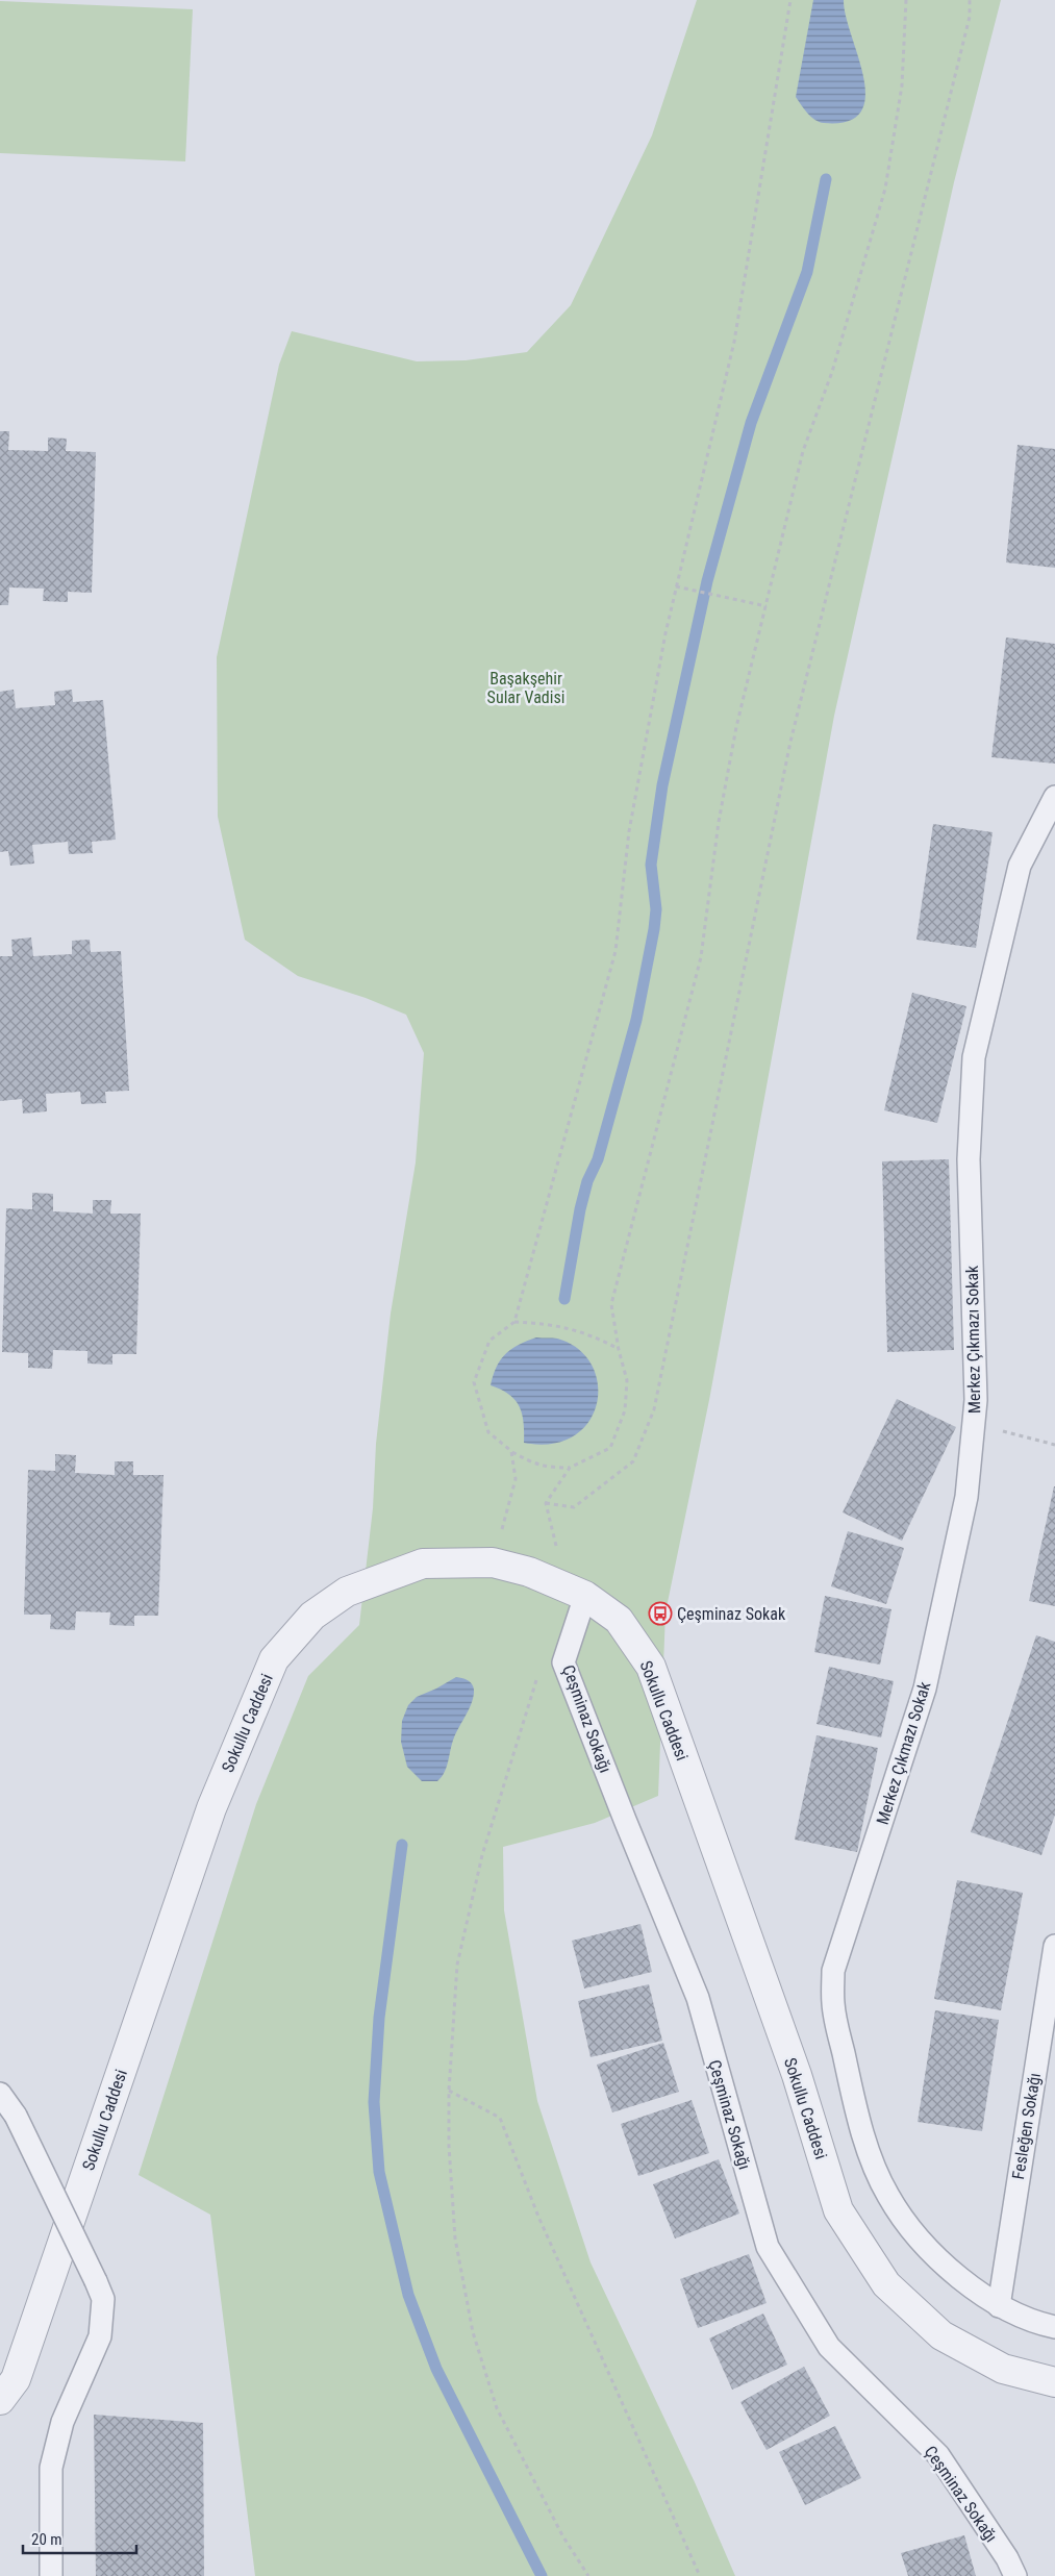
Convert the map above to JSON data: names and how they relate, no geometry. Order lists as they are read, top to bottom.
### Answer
{
  "streets": {
    "street": ["Sokullu Caddesi"],
    "lane": ["Merkez Çıkmazı Sokak", "Çeşminaz Sokağı", "Fesleğen Sokağı"]
  },
  "crossings": [
    ["Merkez Çıkmazı Sokak", "Fesleğen Sokağı"],
    ["Sokullu Caddesi", "Çeşminaz Sokağı"]
  ],
  "parks": ["Başakşehir Sular Vadisi"],
  "places": {
    "bus stop": ["Çeşminaz Sokak"]
  },
  "scale_bar": "20 m"
}
